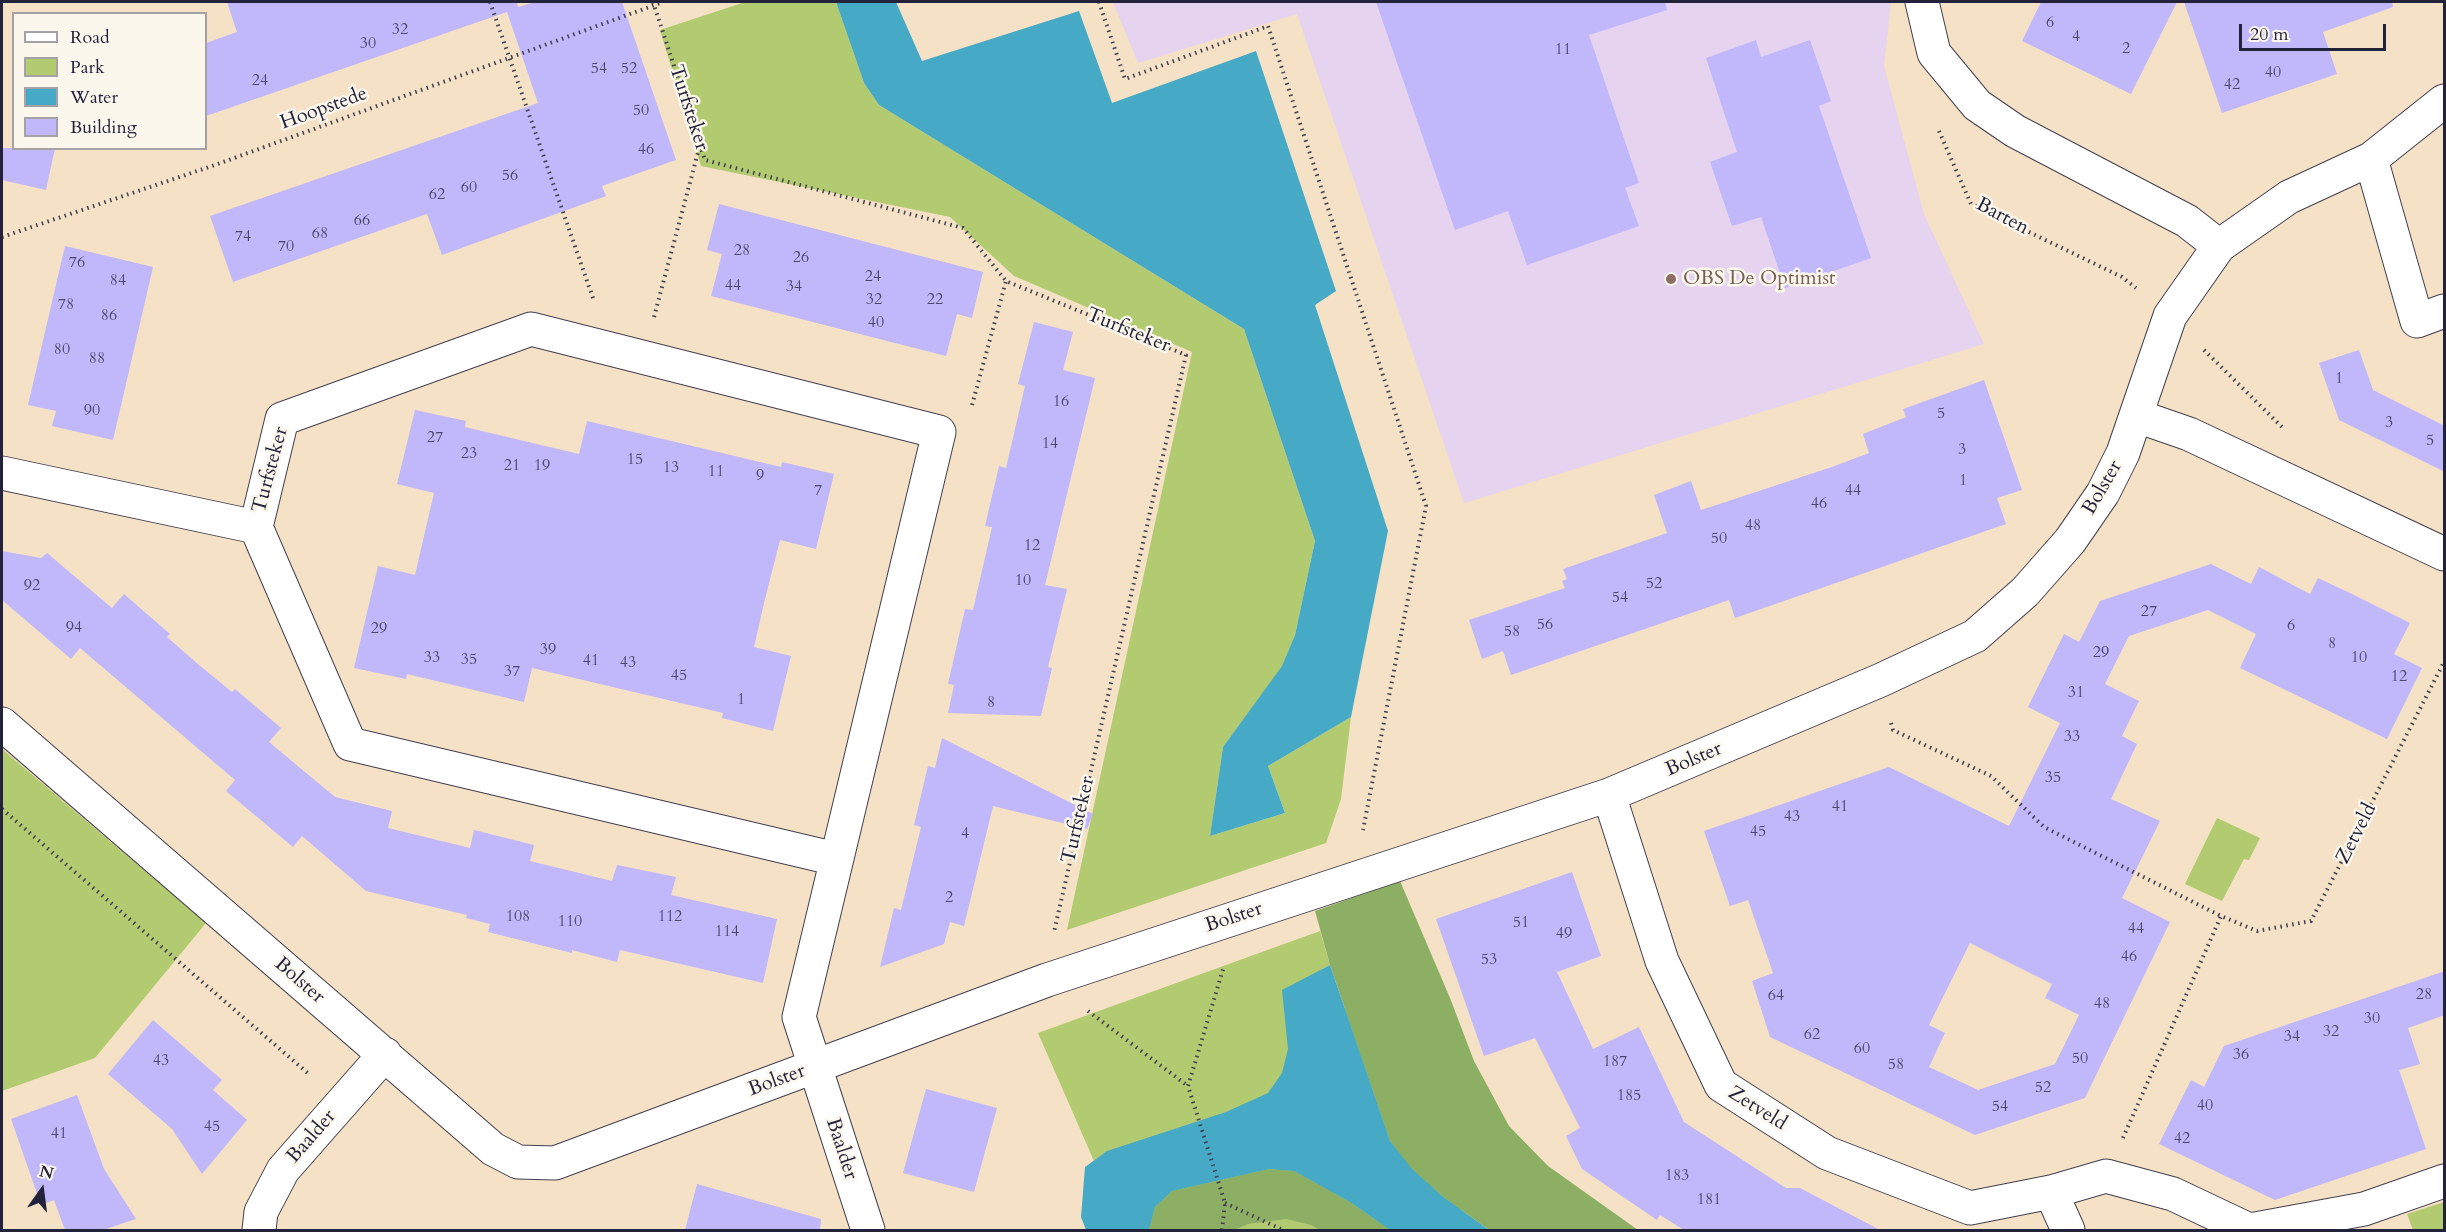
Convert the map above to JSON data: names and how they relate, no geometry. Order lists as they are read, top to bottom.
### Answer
{
  "streets": {
    "street": [
      "Turfsteker",
      "Bolster",
      "Zetveld",
      "Baalder"
    ],
    "path": ["Hoopstede", "Barten"]
  },
  "crossings": [
    ["Turfsteker", "Hoopstede"],
    ["Turfsteker", "Bolster"],
    ["Barten", "Bolster"],
    ["Bolster", "Zetveld"],
    ["Bolster", "Baalder"]
  ],
  "places": ["OBS De Optimist"],
  "house_numbers": [
    "6",
    "32",
    "4",
    "30",
    "2",
    "11",
    "54",
    "52",
    "40",
    "24",
    "42",
    "50",
    "46",
    "56",
    "60",
    "62",
    "66",
    "68",
    "74",
    "70",
    "28",
    "26",
    "76",
    "24",
    "84",
    "44",
    "34",
    "32",
    "22",
    "78",
    "86",
    "40",
    "80",
    "88",
    "1",
    "16",
    "90",
    "5",
    "3",
    "27",
    "5",
    "14",
    "3",
    "23",
    "15",
    "21",
    "19",
    "13",
    "11",
    "9",
    "1",
    "7",
    "44",
    "46",
    "48",
    "50",
    "12",
    "10",
    "52",
    "92",
    "54",
    "27",
    "56",
    "6",
    "94",
    "29",
    "58",
    "8",
    "39",
    "29",
    "33",
    "10",
    "35",
    "41",
    "43",
    "37",
    "45",
    "12",
    "31",
    "1",
    "8",
    "33",
    "35",
    "41",
    "43",
    "45",
    "4",
    "2",
    "108",
    "112",
    "110",
    "51",
    "44",
    "114",
    "49",
    "46",
    "53",
    "28",
    "64",
    "48",
    "30",
    "32",
    "62",
    "34",
    "60",
    "36",
    "50",
    "43",
    "187",
    "58",
    "52",
    "185",
    "40",
    "54",
    "45",
    "41",
    "42",
    "183",
    "181"
  ],
  "legend": [
    "Road",
    "Park",
    "Water",
    "Building"
  ],
  "scale_bar": "20 m",
  "north": "top"
}
